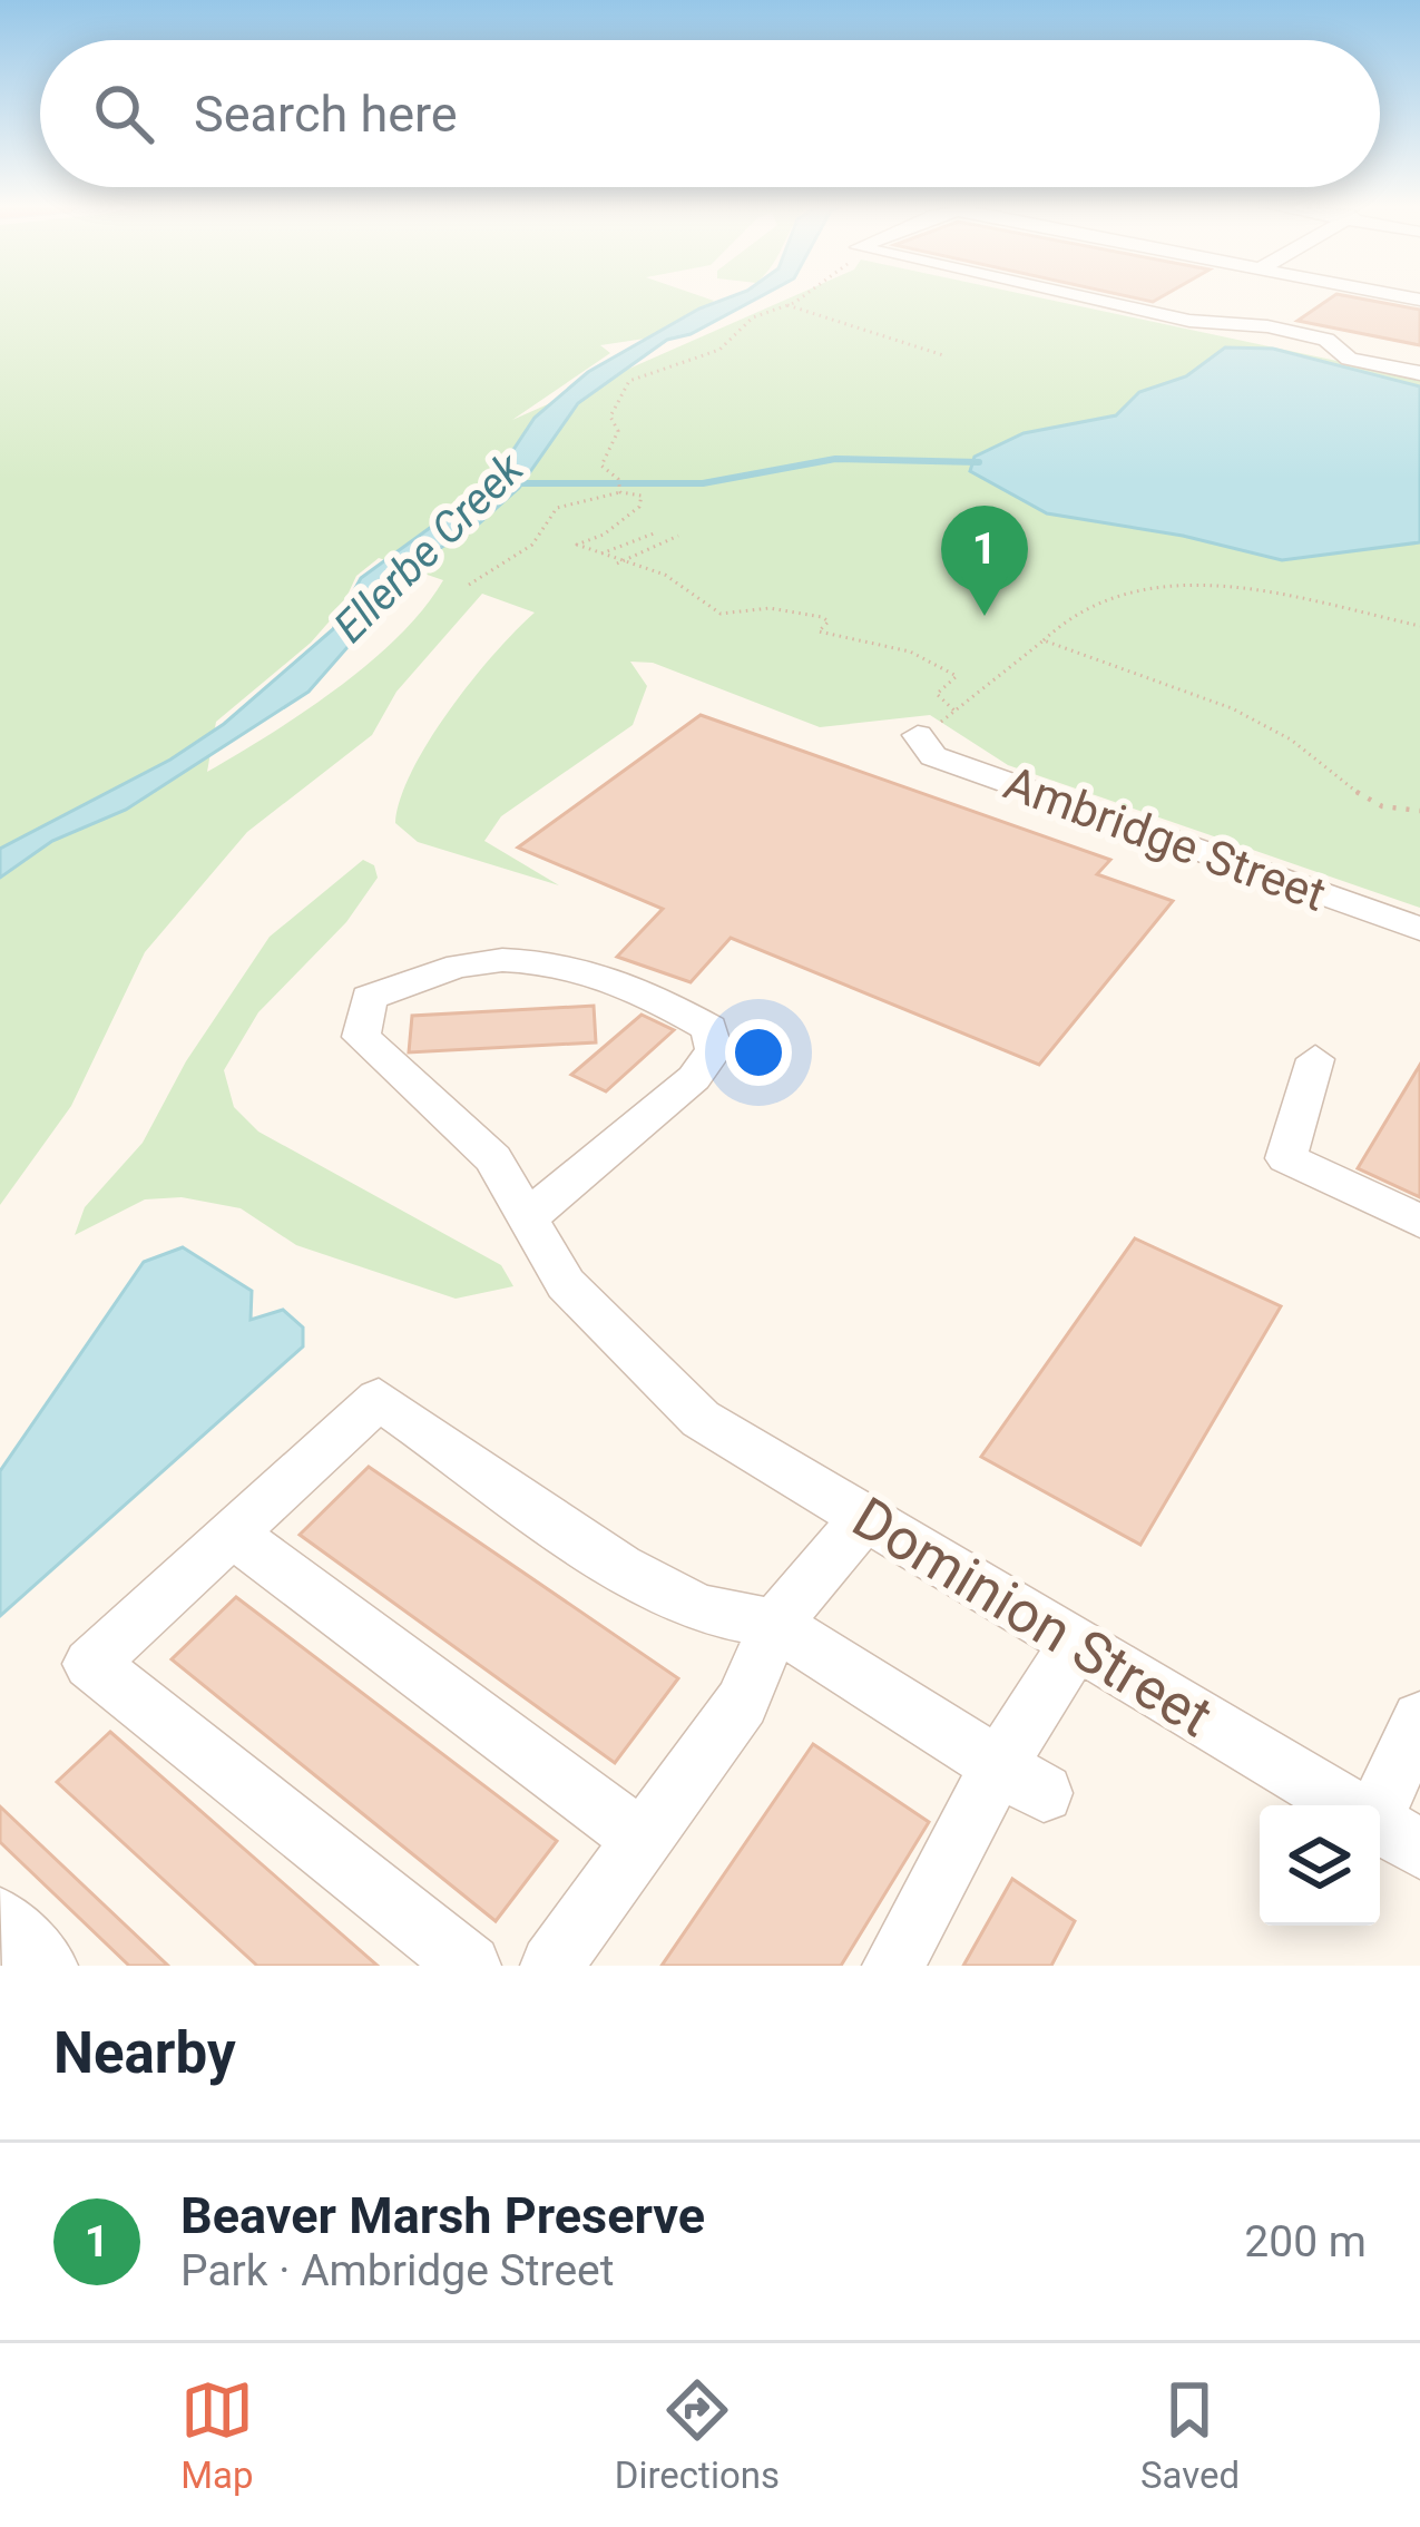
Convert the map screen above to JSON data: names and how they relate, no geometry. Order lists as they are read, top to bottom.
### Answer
{
  "streets": {
    "street": ["Ambridge Street", "Dominion Street"]
  },
  "water": ["Ellerbe Creek"],
  "page": {
    "search": "Search here",
    "pins": "1",
    "heading": "Nearby",
    "list": [
      {
        "mark": "1",
        "name": "Beaver Marsh Preserve",
        "note": "Park · Ambridge Street",
        "value": "200 m"
      }
    ],
    "nav": ["Map", "Directions", "Saved"]
  }
}
